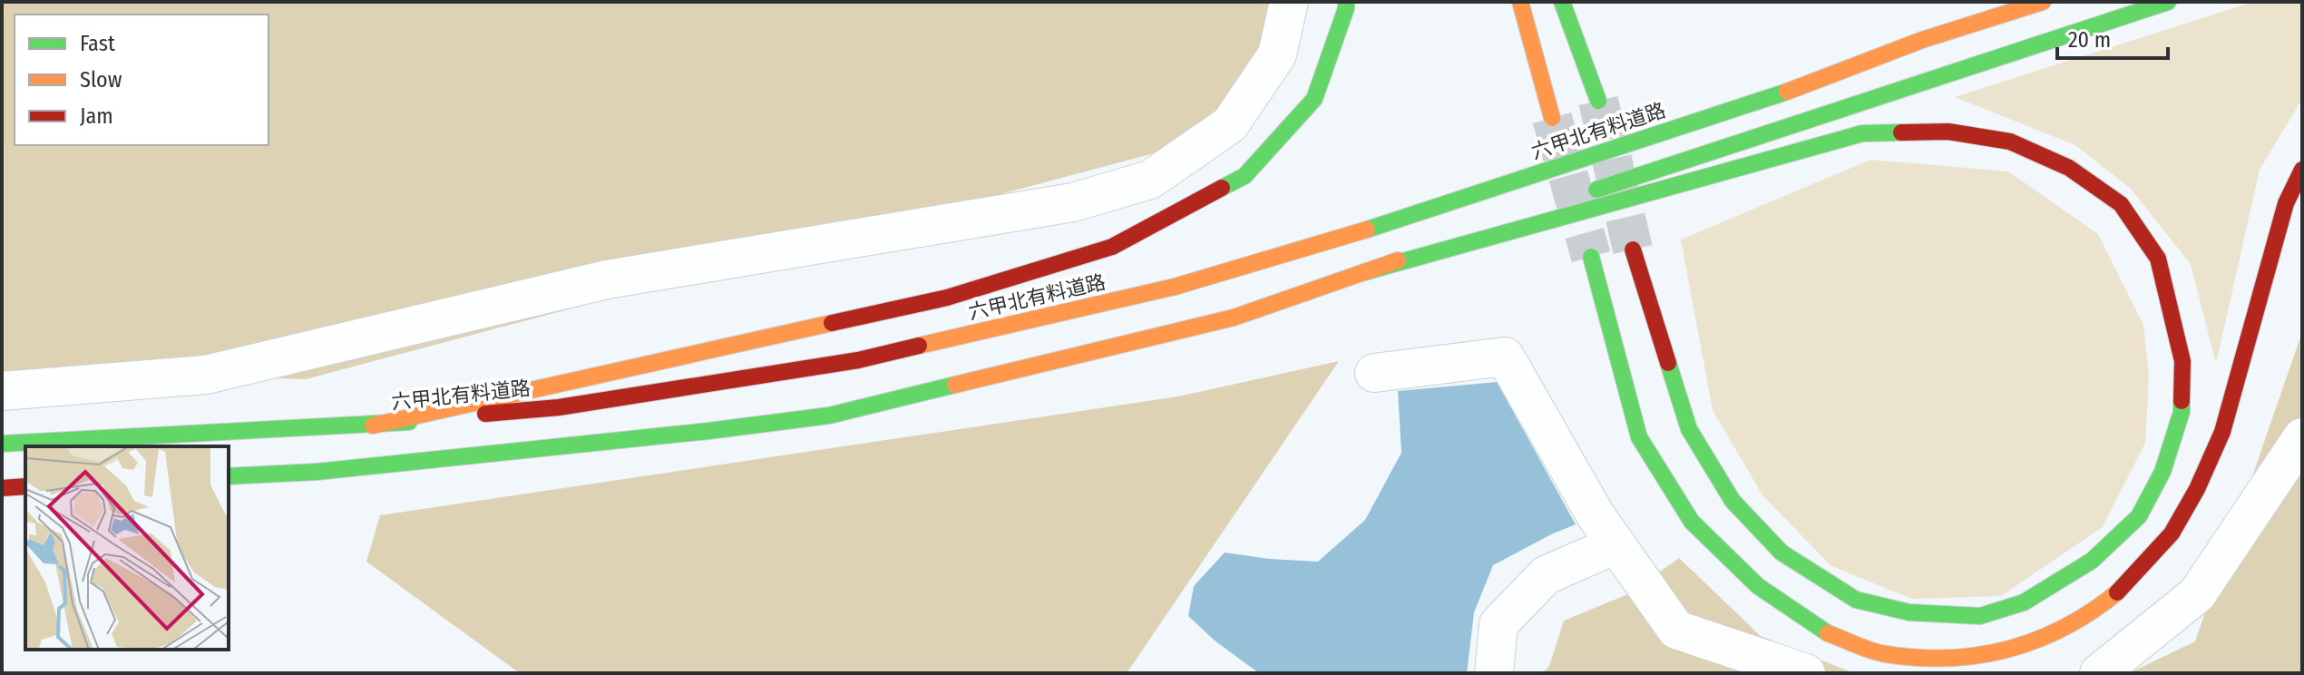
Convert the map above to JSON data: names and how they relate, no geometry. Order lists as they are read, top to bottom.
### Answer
{
  "streets": {
    "main road": ["六甲北有料道路"]
  },
  "legend": ["Fast", "Slow", "Jam"],
  "scale_bar": "20 m"
}
